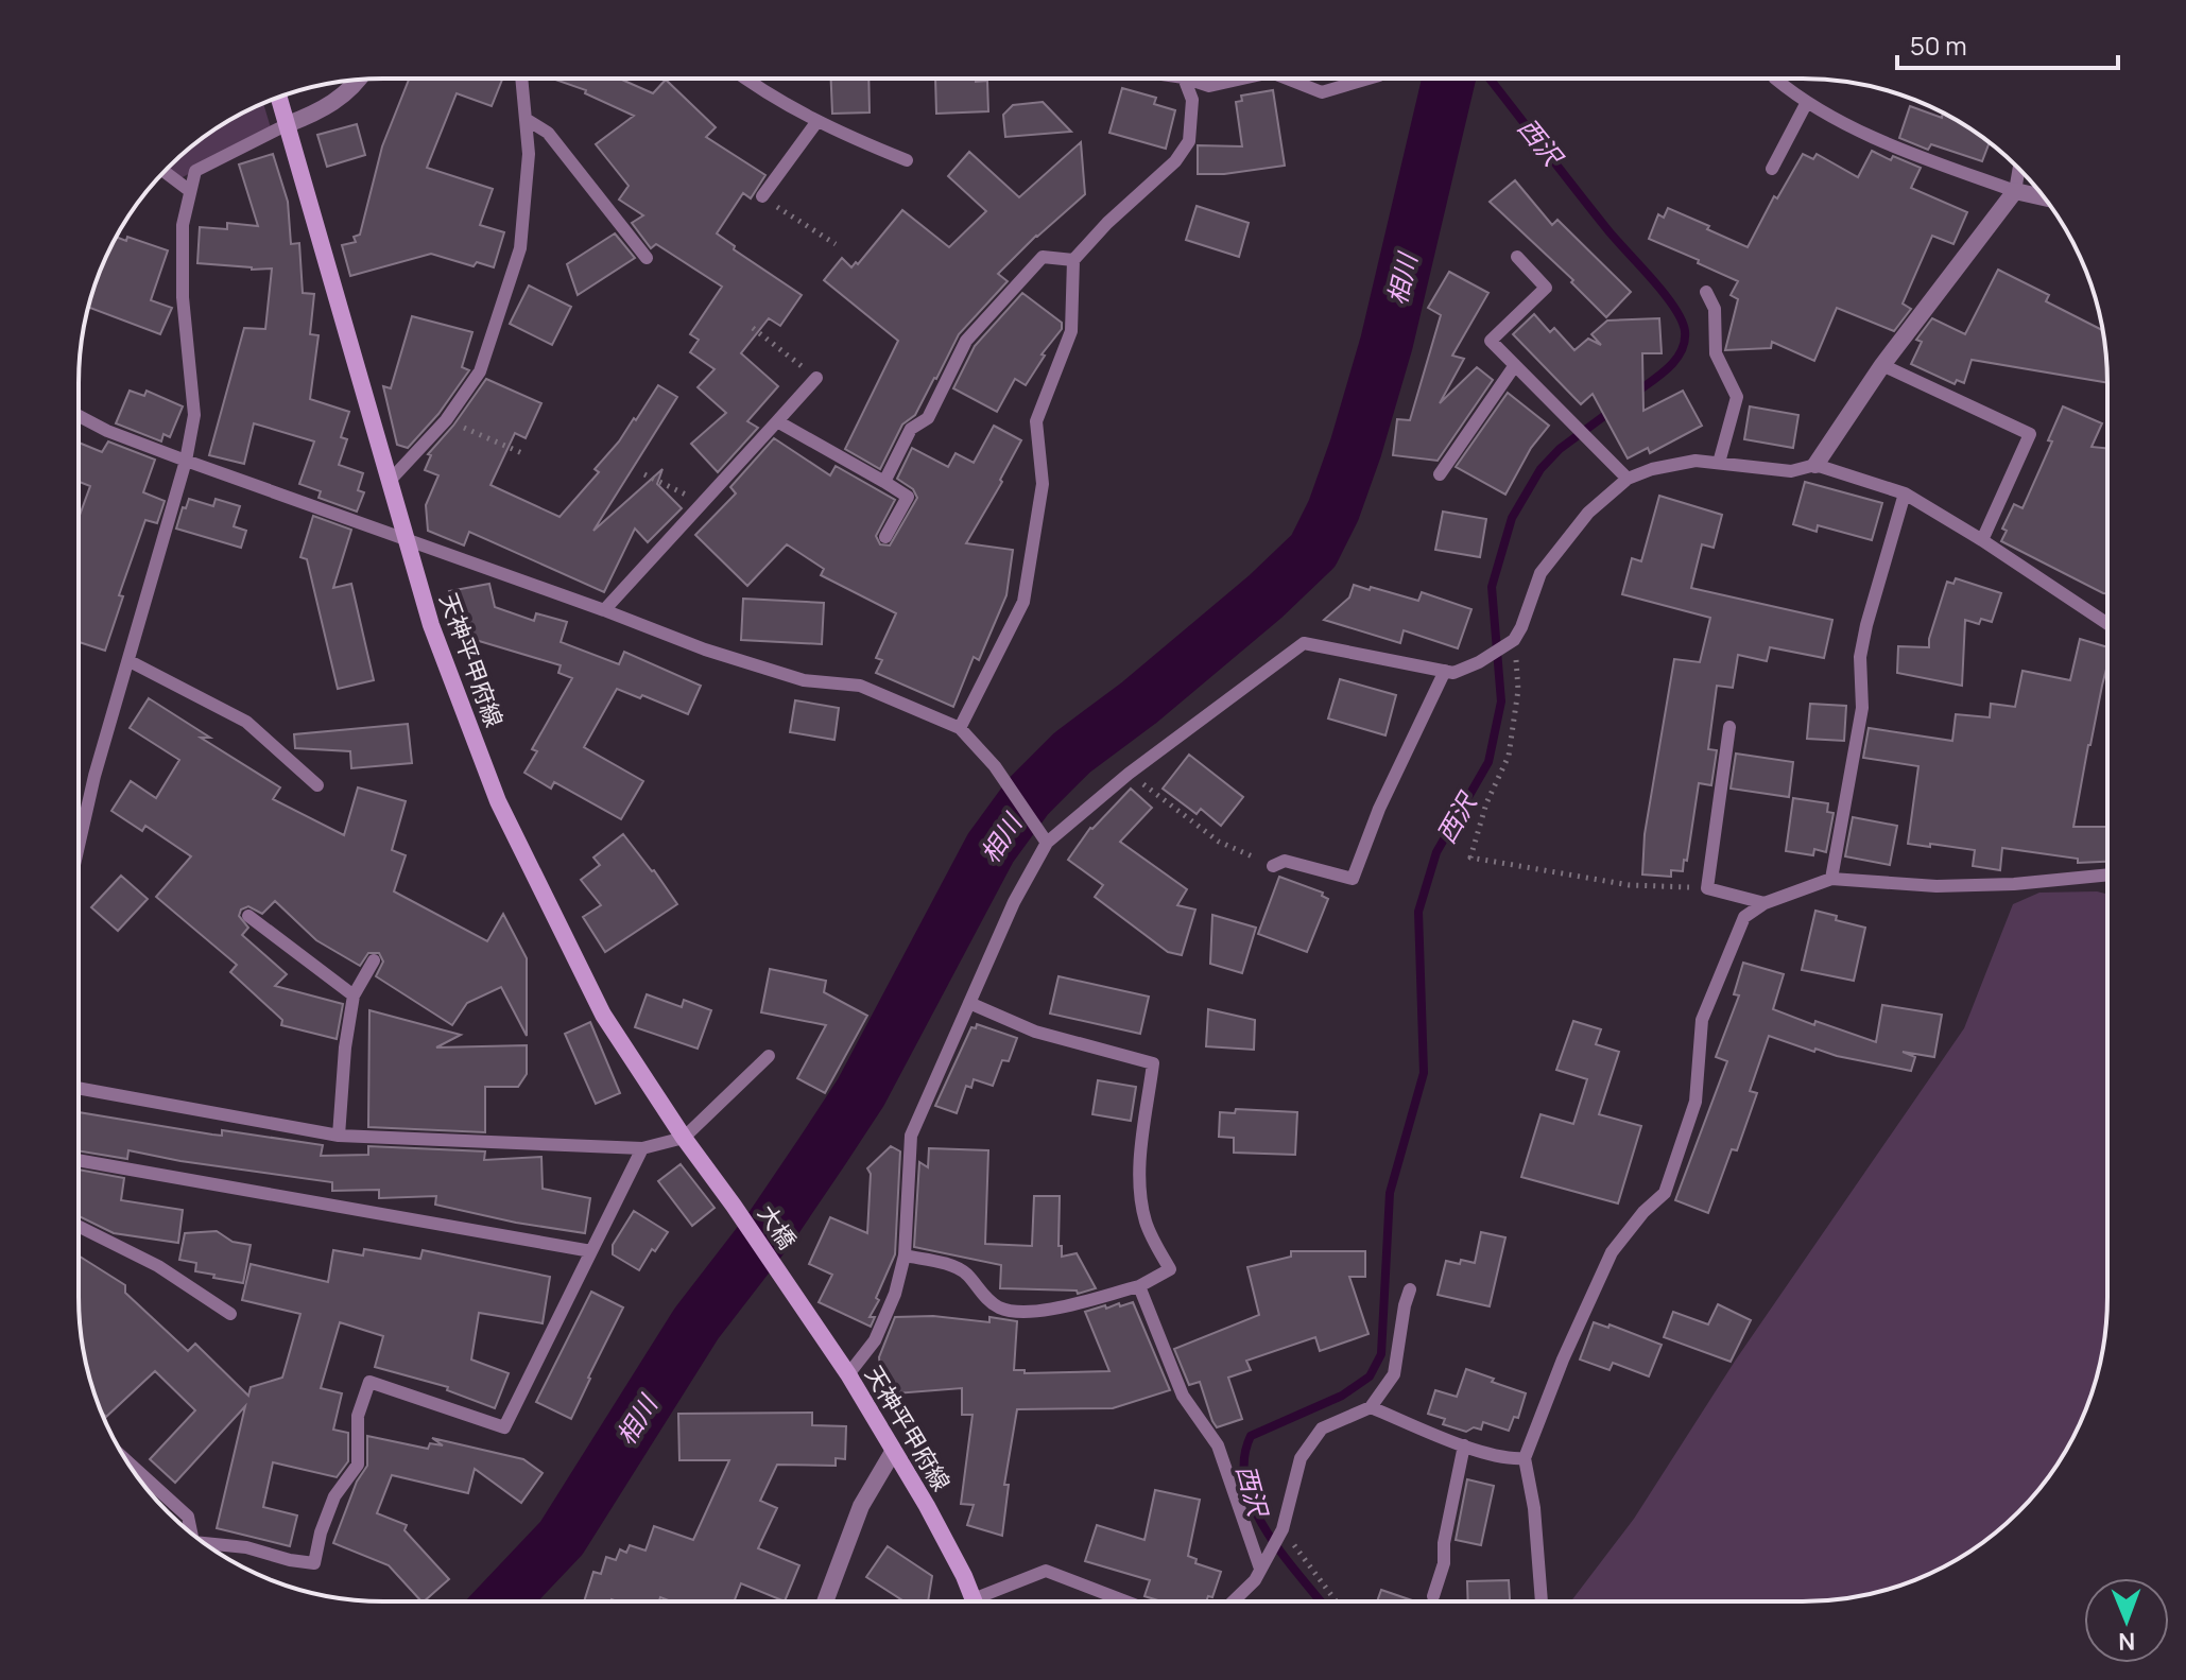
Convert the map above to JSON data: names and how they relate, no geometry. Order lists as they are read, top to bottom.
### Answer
{
  "streets": {
    "main road": ["天神平甲府線", "大橋"]
  },
  "crossings": [
    ["天神平甲府線", "大橋"]
  ],
  "water": ["西沢", "相川"],
  "scale_bar": "50 m",
  "north": "bottom"
}
